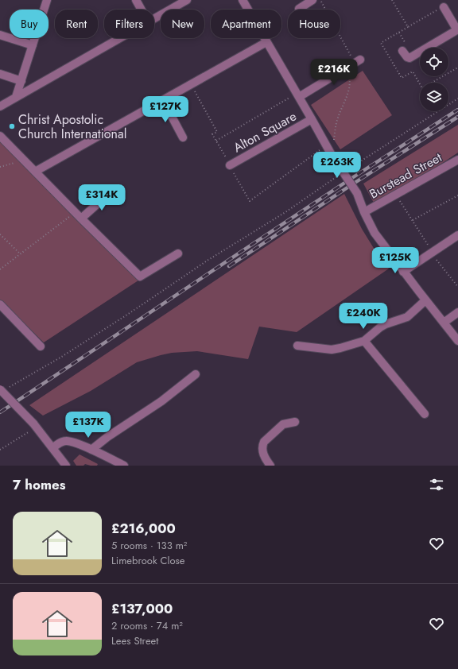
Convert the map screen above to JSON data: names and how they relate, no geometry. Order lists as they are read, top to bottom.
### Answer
{
  "streets": {
    "street": ["Alton Square", "Burstead Street"]
  },
  "places": ["Christ Apostolic Church International"],
  "page": {
    "chip": [
      "Buy",
      "Rent",
      "Filters",
      "New",
      "Apartment",
      "House"
    ],
    "price": [
      "£216K",
      "£127K",
      "£263K",
      "£314K",
      "£125K",
      "£240K",
      "£137K"
    ],
    "heading": "7 homes",
    "list": [
      {
        "name": "£216,000",
        "note": "5 rooms · 133 m² · Limebrook Close"
      },
      {
        "name": "£137,000",
        "note": "2 rooms · 74 m² · Lees Street"
      }
    ]
  }
}
